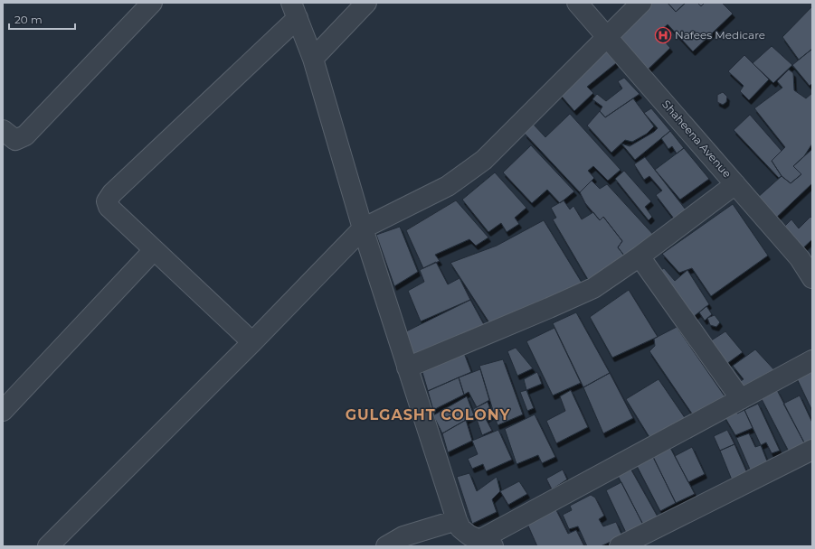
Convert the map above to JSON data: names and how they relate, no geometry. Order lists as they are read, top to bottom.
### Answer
{
  "streets": {
    "street": ["Shaheena Avenue"]
  },
  "districts": ["GULGASHT COLONY"],
  "places": {
    "hospital": ["Nafees Medicare"]
  },
  "scale_bar": "20 m"
}
